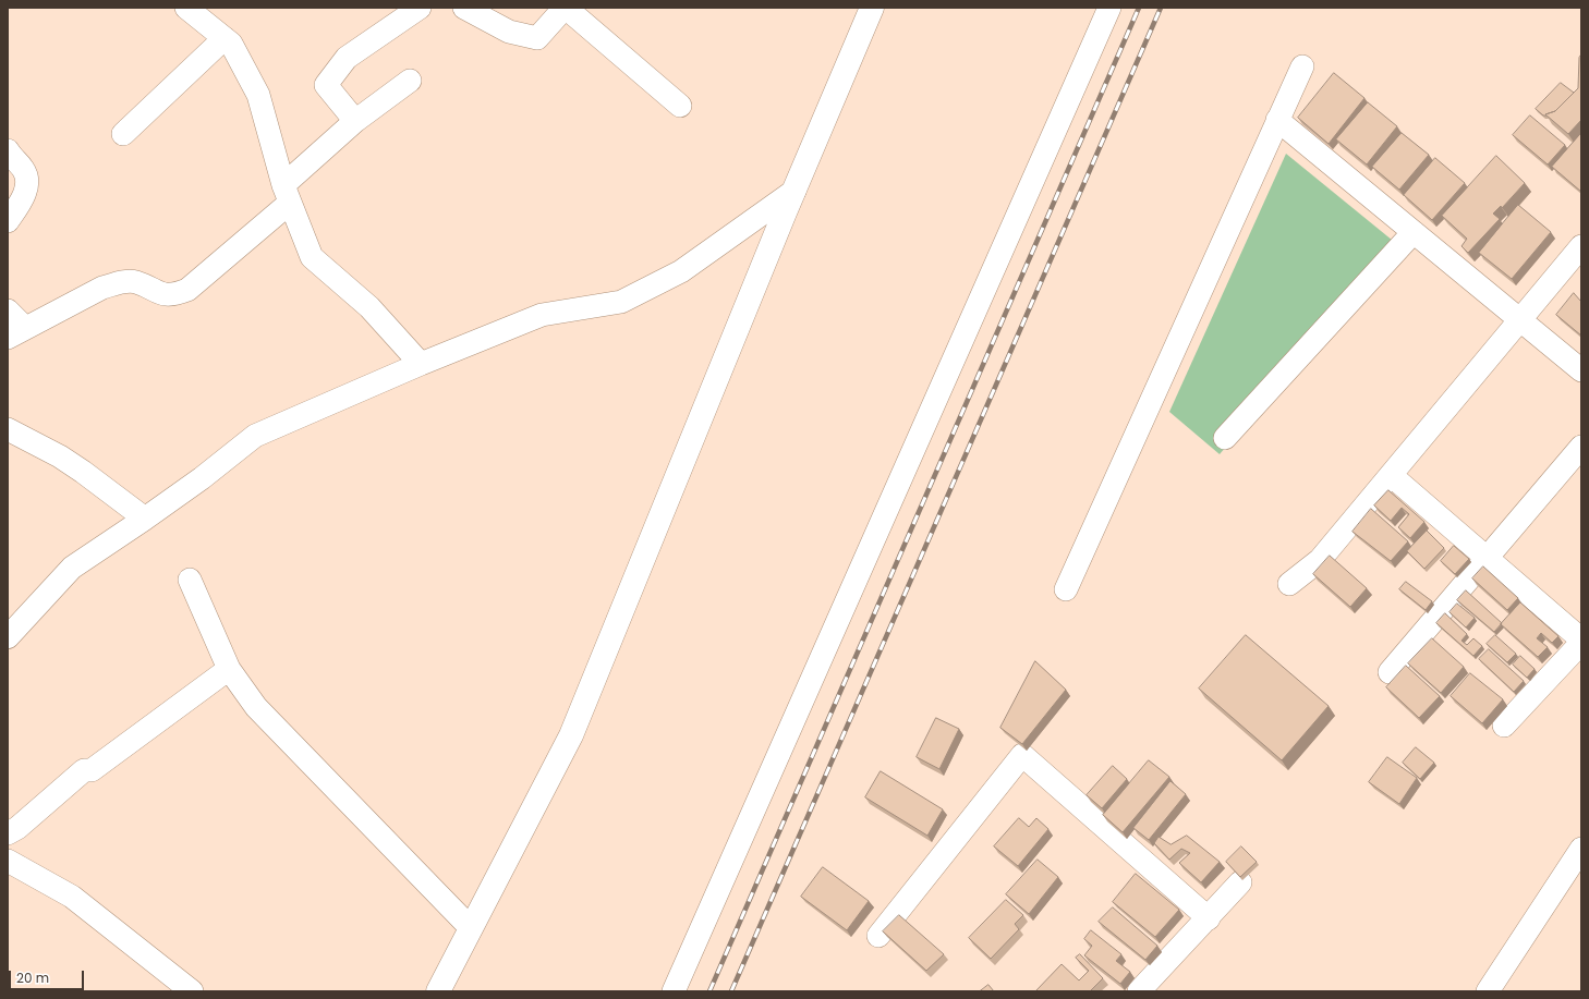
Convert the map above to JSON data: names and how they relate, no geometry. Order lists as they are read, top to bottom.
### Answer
{
  "scale_bar": "20 m"
}
